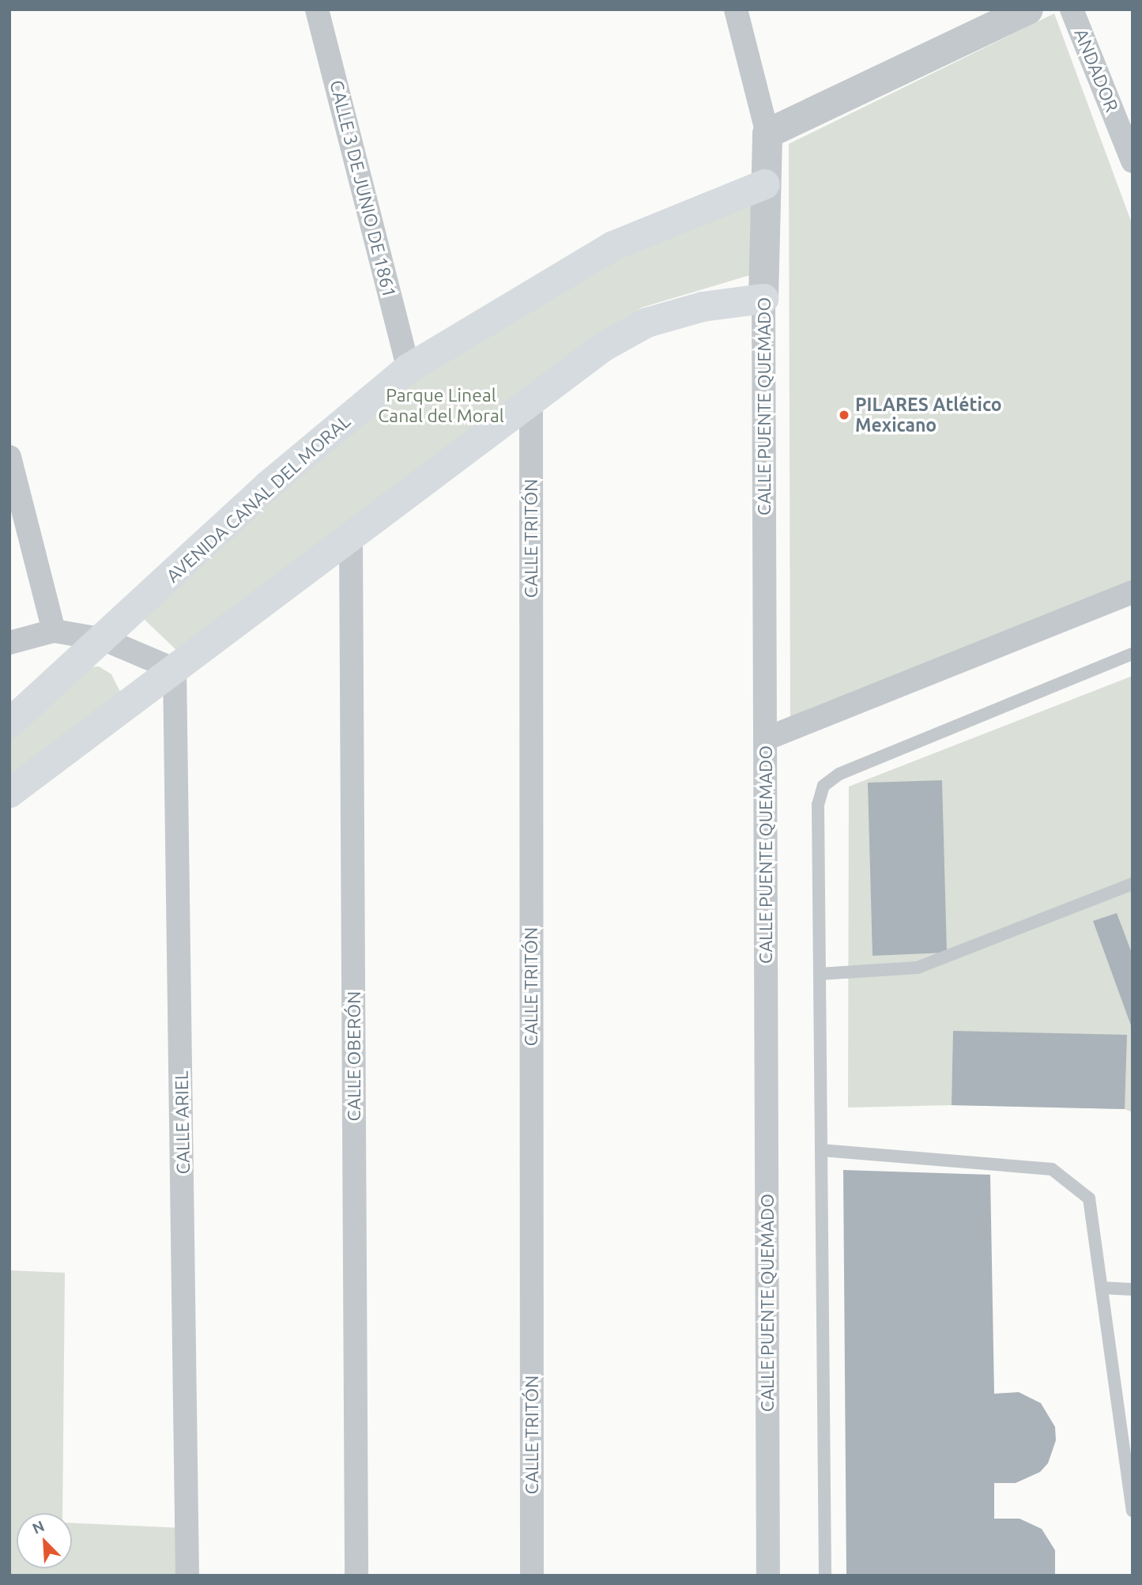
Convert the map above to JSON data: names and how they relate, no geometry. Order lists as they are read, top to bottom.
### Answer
{
  "streets": {
    "main road": ["AVENIDA CANAL DEL MORAL"],
    "street": [
      "ANDADOR",
      "CALLE 3 DE JUNIO DE 1861",
      "CALLE PUENTE QUEMADO",
      "CALLE TRITÓN",
      "CALLE OBERÓN",
      "CALLE ARIEL"
    ]
  },
  "crossings": [
    ["CALLE 3 DE JUNIO DE 1861", "AVENIDA CANAL DEL MORAL"],
    ["CALLE PUENTE QUEMADO", "AVENIDA CANAL DEL MORAL"]
  ],
  "parks": ["Parque Lineal Canal del Moral"],
  "places": ["PILARES Atlético Mexicano"],
  "north": "top left"
}
